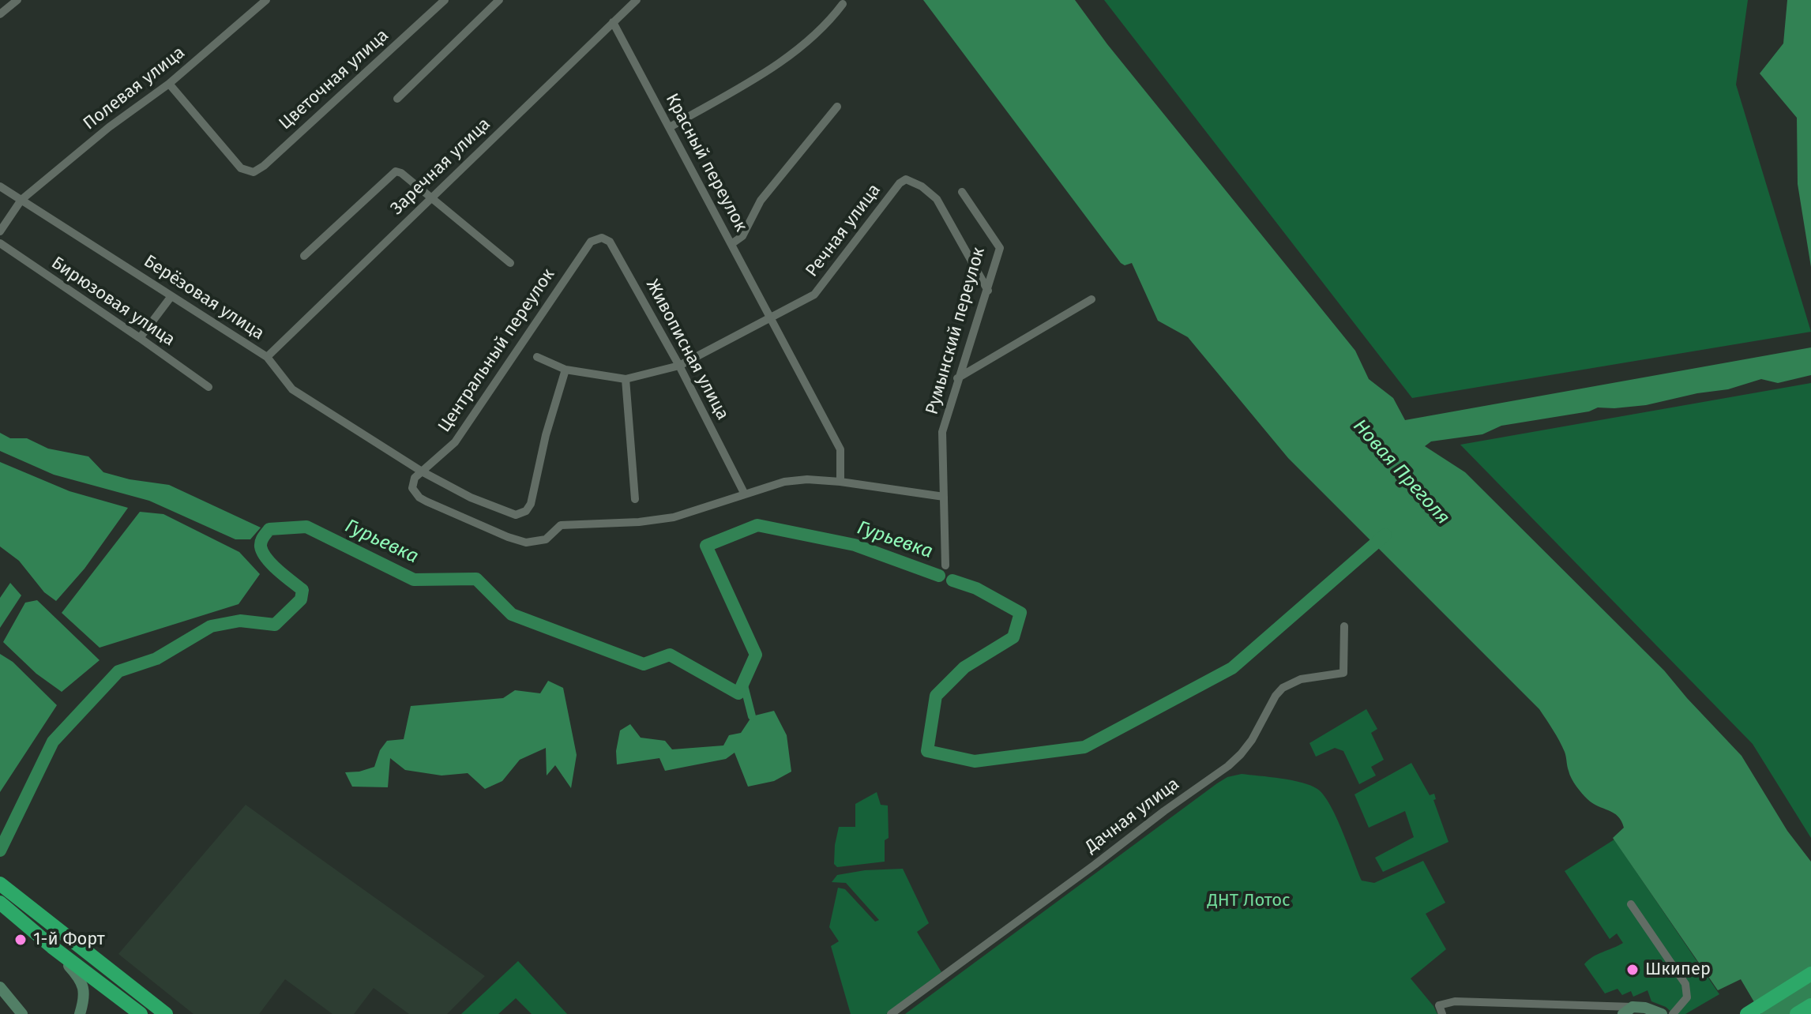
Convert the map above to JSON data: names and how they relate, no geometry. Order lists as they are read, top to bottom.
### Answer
{
  "streets": {
    "street": [
      "Цветочная улица",
      "Полевая улица",
      "Красный переулок",
      "Заречная улица",
      "Речная улица",
      "Берёзовая улица",
      "Бирюзовая улица",
      "Румынский переулок",
      "Живописная улица",
      "Центральный переулок",
      "Дачная улица"
    ]
  },
  "crossings": [
    ["Цветочная улица", "Полевая улица"],
    ["Полевая улица", "Берёзовая улица"],
    ["Красный переулок", "Заречная улица"],
    ["Красный переулок", "Речная улица"],
    ["Заречная улица", "Берёзовая улица"],
    ["Речная улица", "Румынский переулок"],
    ["Речная улица", "Живописная улица"],
    ["Берёзовая улица", "Центральный переулок"],
    ["Живописная улица", "Центральный переулок"]
  ],
  "water": ["Новая Преголя", "Гурьевка"],
  "parks": ["ДНТ Лотос"],
  "places": ["1-й Форт", "Шкипер"]
}
